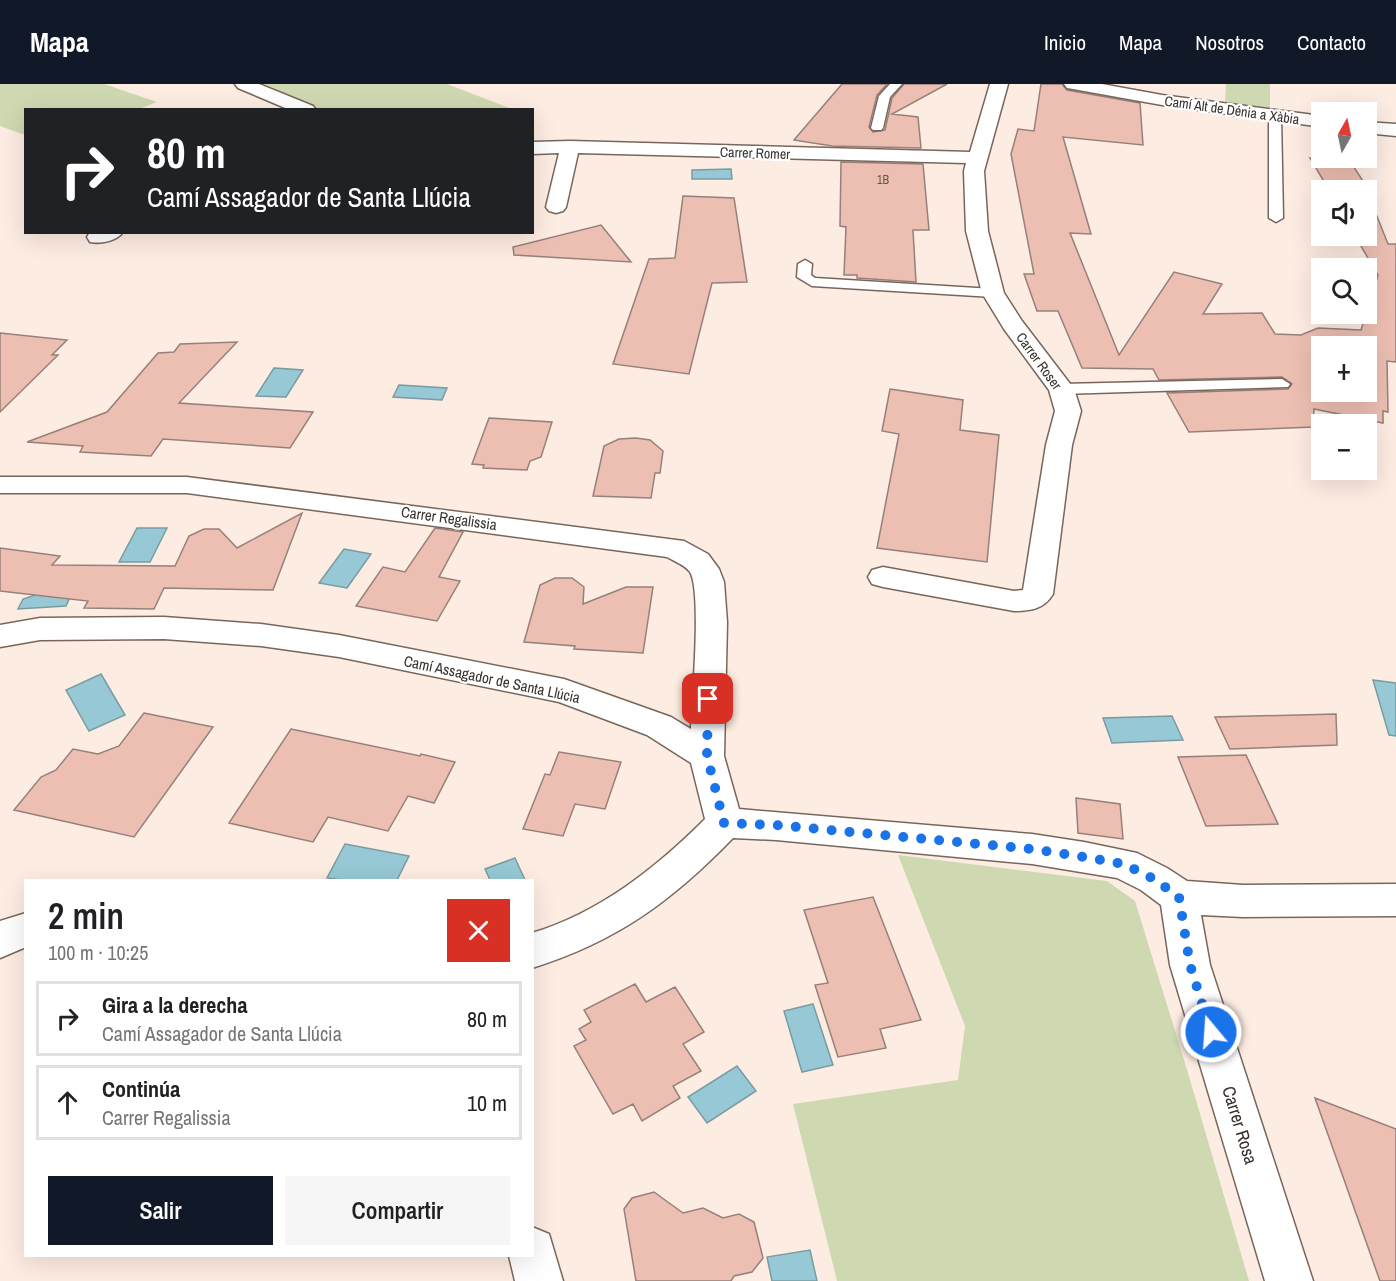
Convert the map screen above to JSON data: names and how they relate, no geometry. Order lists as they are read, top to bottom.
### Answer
{
  "streets": {
    "street": [
      "Camí Alt de Dénia a Xàbia",
      "Carrer Romer",
      "Carrer Roser",
      "Carrer Regalissia",
      "Camí Assagador de Santa Llúcia",
      "Carrer Rosa"
    ]
  },
  "crossings": [
    ["Carrer Romer", "Carrer Roser"],
    ["Carrer Regalissia", "Camí Assagador de Santa Llúcia"]
  ],
  "house_numbers": ["1B"],
  "north": "top",
  "page": {
    "header": "Mapa",
    "nav": [
      "Inicio",
      "Mapa",
      "Nosotros",
      "Contacto"
    ],
    "map_buttons": ["+", "−"],
    "turn": ["80 m", "Camí Assagador de Santa Llúcia"],
    "heading": ["2 min", "100 m · 10:25"],
    "list": [
      {
        "name": "Gira a la derecha",
        "note": "Camí Assagador de Santa Llúcia",
        "value": "80 m"
      },
      {
        "name": "Continúa",
        "note": "Carrer Regalissia",
        "value": "10 m"
      }
    ],
    "buttons": ["Salir", "Compartir"]
  }
}
